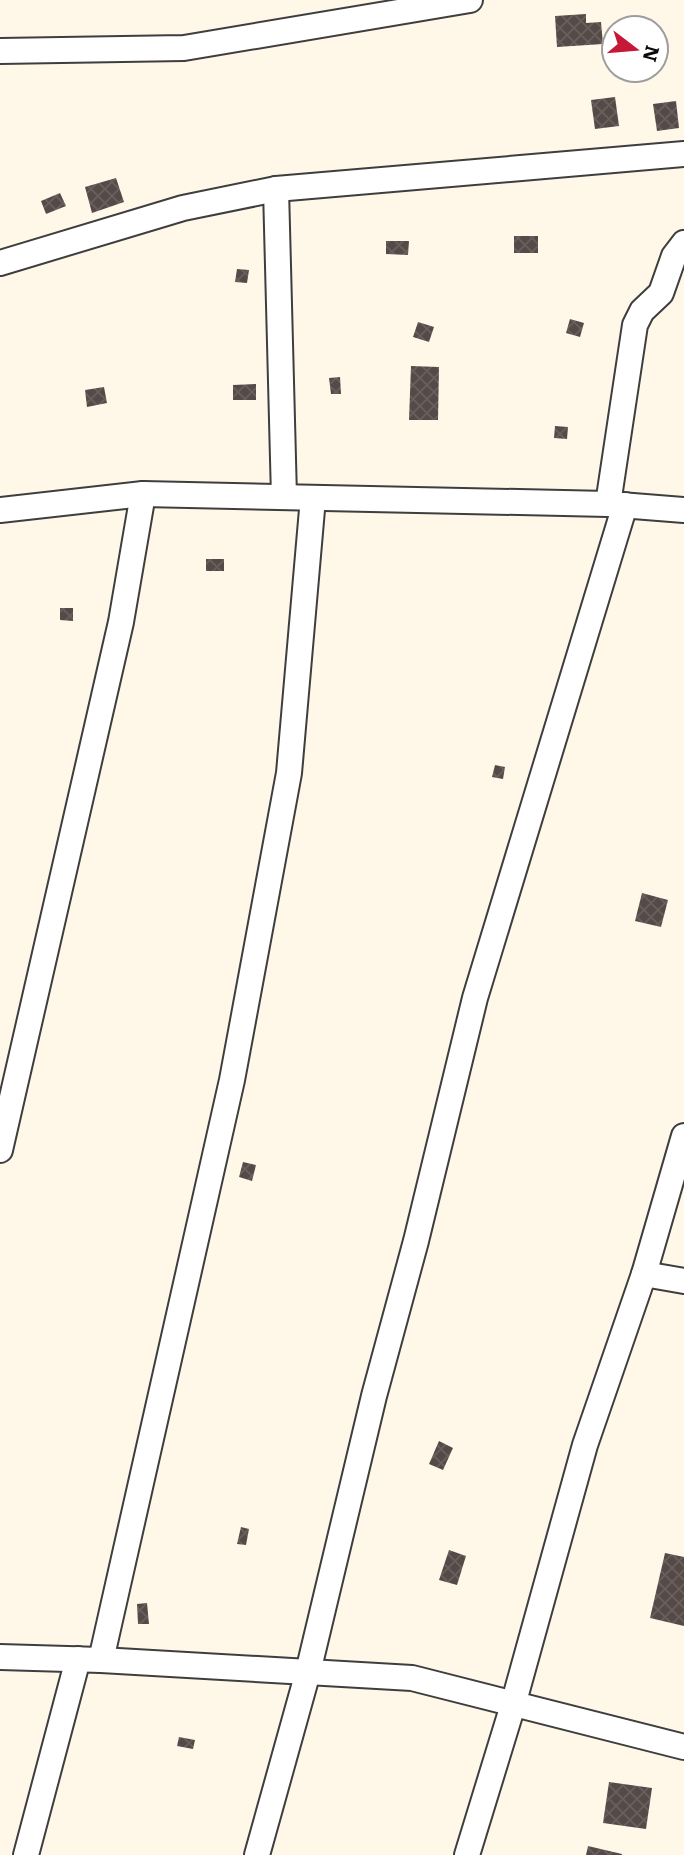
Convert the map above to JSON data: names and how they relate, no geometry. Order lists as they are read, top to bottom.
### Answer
{
  "north": "right"
}
